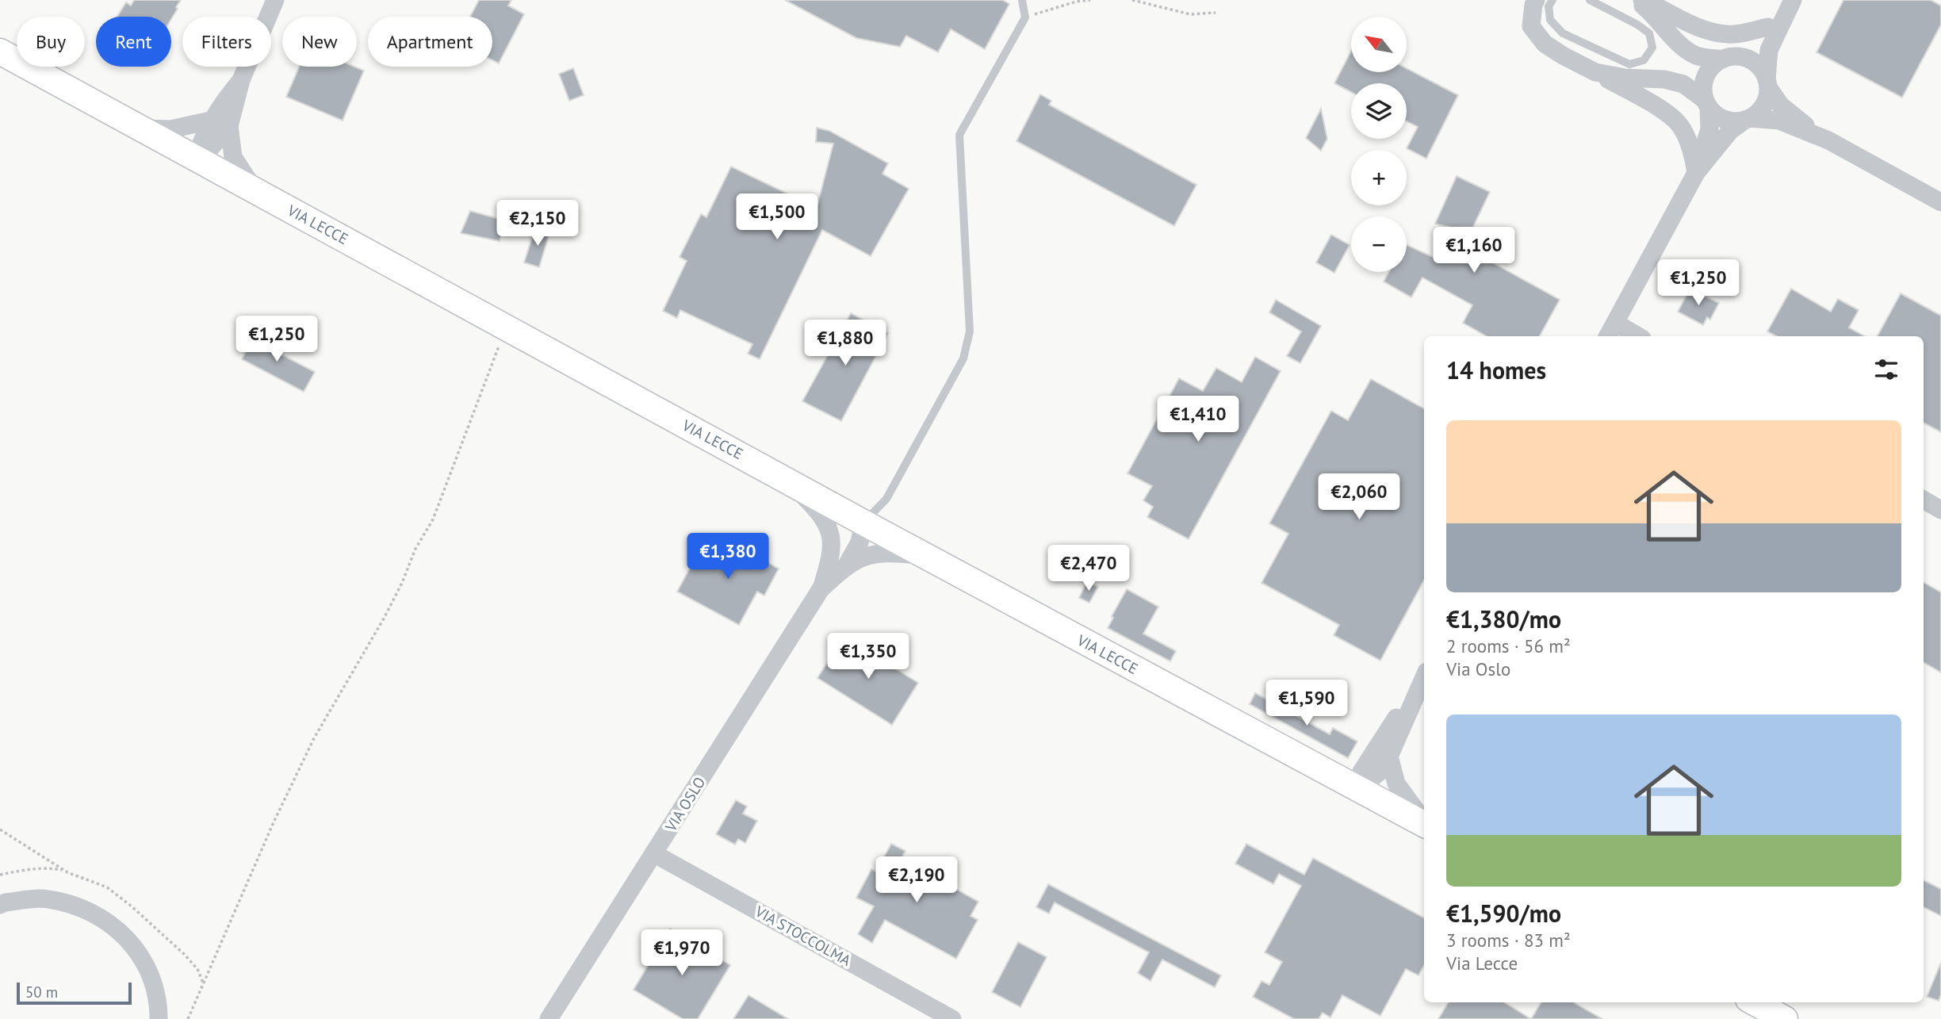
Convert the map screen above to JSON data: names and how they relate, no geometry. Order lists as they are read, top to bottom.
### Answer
{
  "streets": {
    "main road": ["VIA LECCE"],
    "street": ["VIA OSLO", "VIA STOCCOLMA"]
  },
  "crossings": [
    ["VIA OSLO", "VIA STOCCOLMA"]
  ],
  "scale_bar": "50 m",
  "north": "top left",
  "page": {
    "map_buttons": ["+", "−"],
    "chip": [
      "Buy",
      "Rent",
      "Filters",
      "New",
      "Apartment"
    ],
    "price": [
      "€1,500",
      "€2,150",
      "€1,160",
      "€1,250",
      "€1,250",
      "€1,880",
      "€1,410",
      "€2,060",
      "€1,380",
      "€2,470",
      "€1,350",
      "€1,590",
      "€2,190",
      "€1,970"
    ],
    "heading": "14 homes",
    "list": [
      {
        "name": "€1,380/mo",
        "note": "2 rooms · 56 m² · Via Oslo"
      },
      {
        "name": "€1,590/mo",
        "note": "3 rooms · 83 m² · Via Lecce"
      }
    ],
    "scale": "50 m"
  }
}
